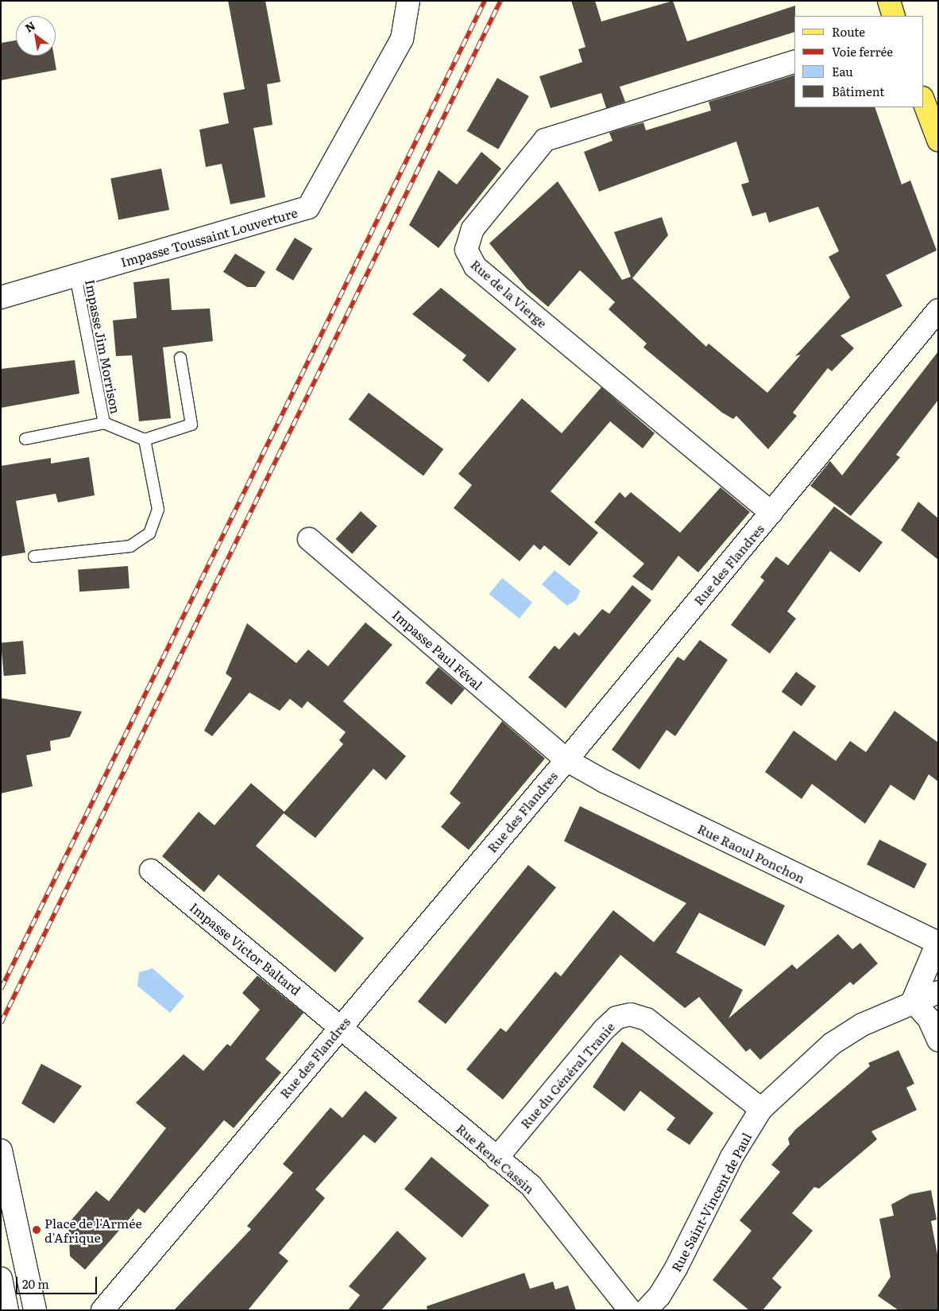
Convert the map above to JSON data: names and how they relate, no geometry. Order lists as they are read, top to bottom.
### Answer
{
  "streets": {
    "street": [
      "Impasse Toussaint Louverture",
      "Rue de la Vierge",
      "Rue des Flandres",
      "Impasse Paul Féval",
      "Rue Raoul Ponchon",
      "Impasse Victor Baltard",
      "Rue du Général Tranie",
      "Rue René Cassin",
      "Rue Saint-Vincent de Paul"
    ],
    "lane": ["Impasse Jim Morrison"]
  },
  "crossings": [
    ["Impasse Toussaint Louverture", "Impasse Jim Morrison"],
    ["Rue de la Vierge", "Rue des Flandres"],
    ["Rue des Flandres", "Impasse Paul Féval"],
    ["Rue des Flandres", "Rue Raoul Ponchon"],
    ["Rue des Flandres", "Impasse Victor Baltard"],
    ["Rue des Flandres", "Rue René Cassin"],
    ["Impasse Paul Féval", "Rue Raoul Ponchon"],
    ["Impasse Victor Baltard", "Rue René Cassin"],
    ["Rue du Général Tranie", "Rue René Cassin"],
    ["Rue du Général Tranie", "Rue Saint-Vincent de Paul"]
  ],
  "places": ["Place de l'Armée d'Afrique"],
  "legend": [
    "Route",
    "Voie ferrée",
    "Eau",
    "Bâtiment"
  ],
  "scale_bar": "20 m",
  "north": "top left"
}
